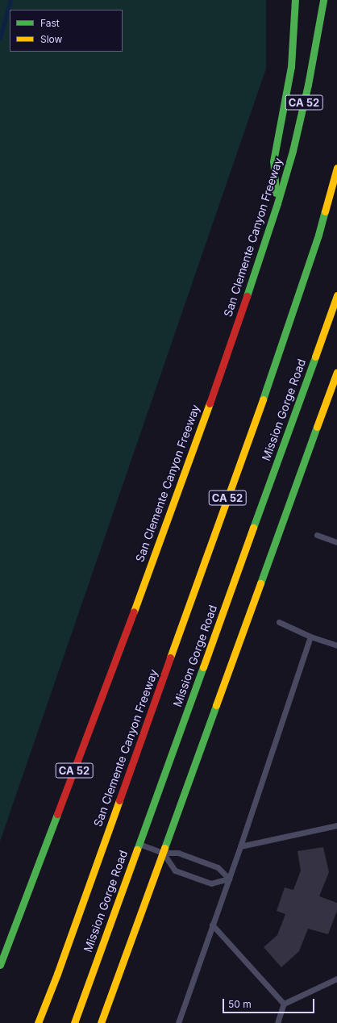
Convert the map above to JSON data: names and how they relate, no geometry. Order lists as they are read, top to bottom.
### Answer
{
  "streets": {
    "main road": ["CA 52", "San Clemente Canyon Freeway", "Mission Gorge Road"]
  },
  "legend": ["Fast", "Slow"],
  "scale_bar": "50 m"
}
